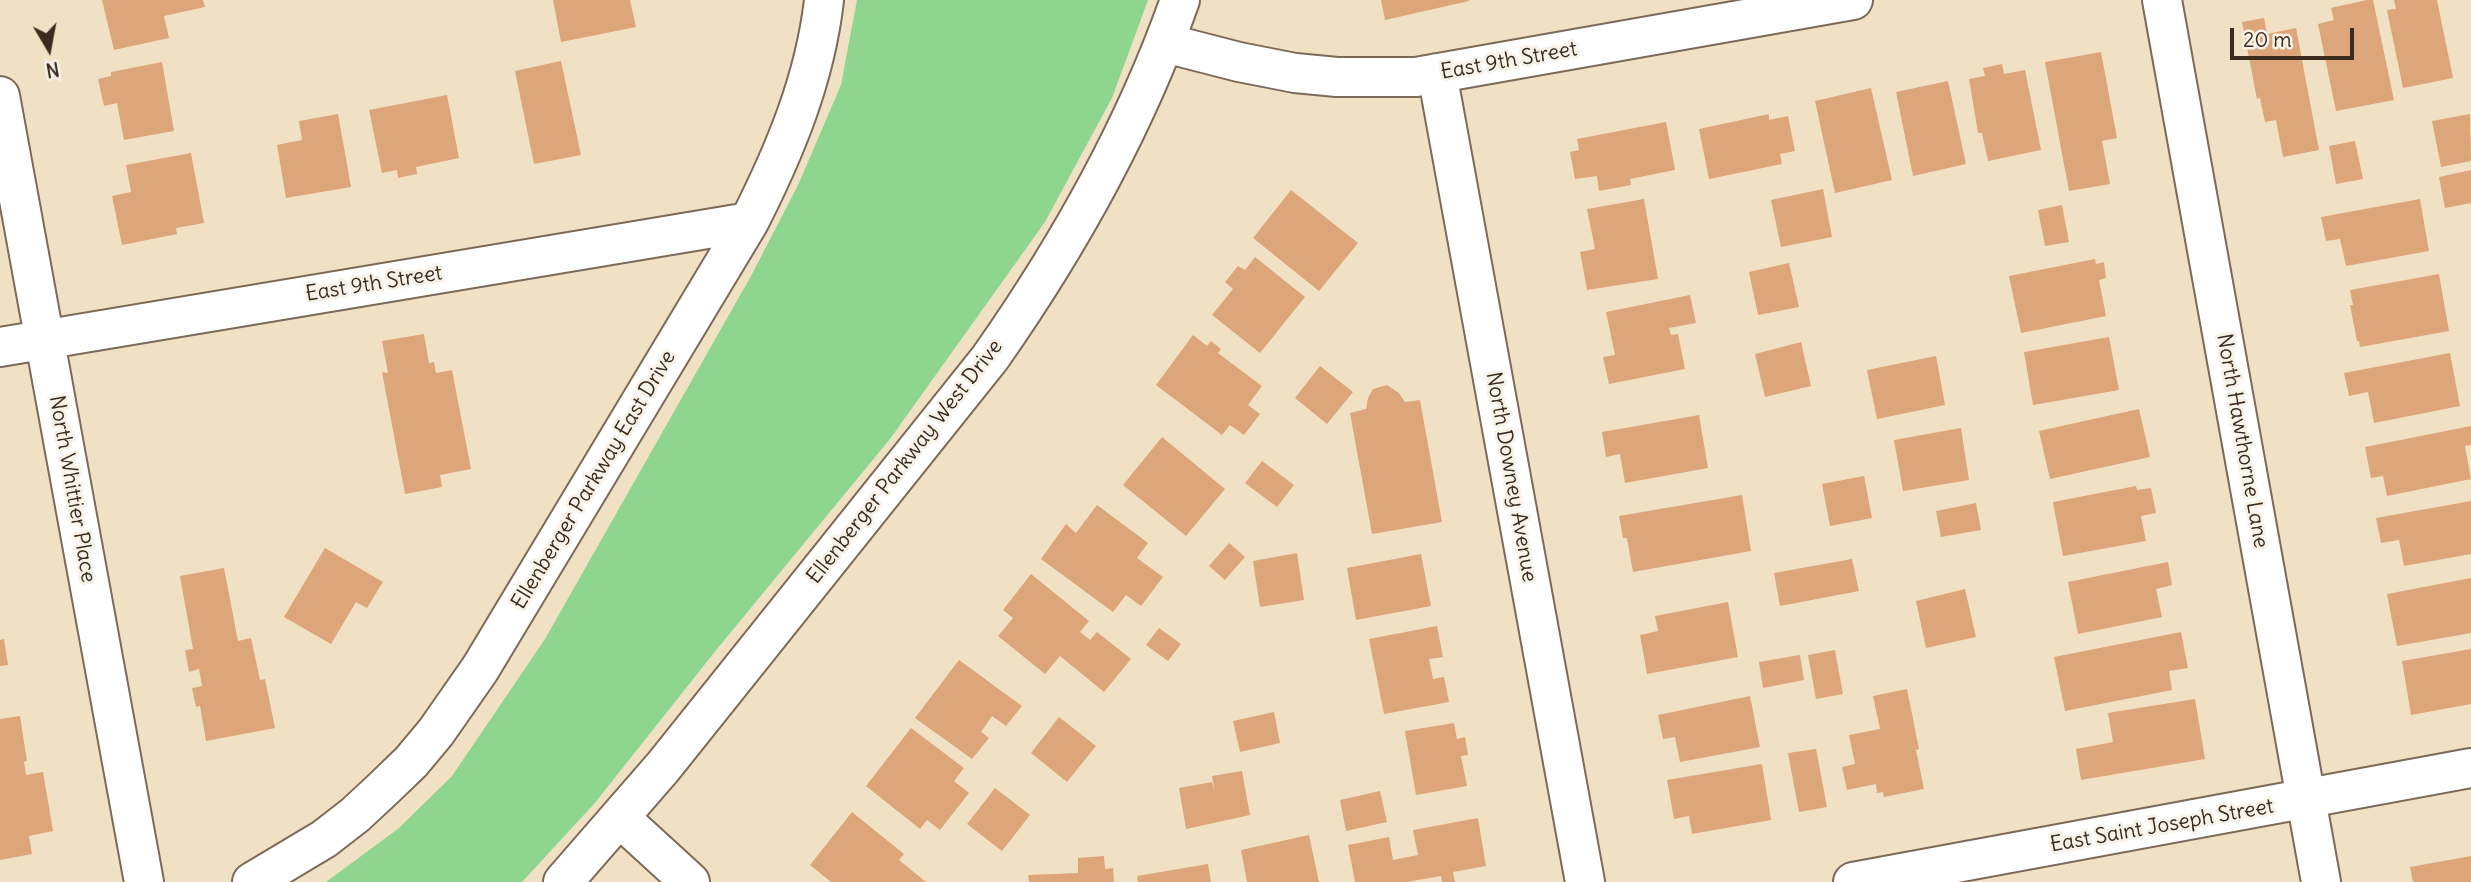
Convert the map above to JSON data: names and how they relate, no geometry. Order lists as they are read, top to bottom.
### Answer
{
  "streets": {
    "street": [
      "East 9th Street",
      "North Hawthorne Lane",
      "Ellenberger Parkway West Drive",
      "North Downey Avenue",
      "Ellenberger Parkway East Drive",
      "North Whittier Place",
      "East Saint Joseph Street"
    ]
  },
  "crossings": [
    ["East 9th Street", "Ellenberger Parkway West Drive"],
    ["East 9th Street", "North Downey Avenue"],
    ["East 9th Street", "Ellenberger Parkway East Drive"],
    ["East 9th Street", "North Whittier Place"],
    ["North Hawthorne Lane", "East Saint Joseph Street"]
  ],
  "scale_bar": "20 m",
  "north": "bottom"
}
